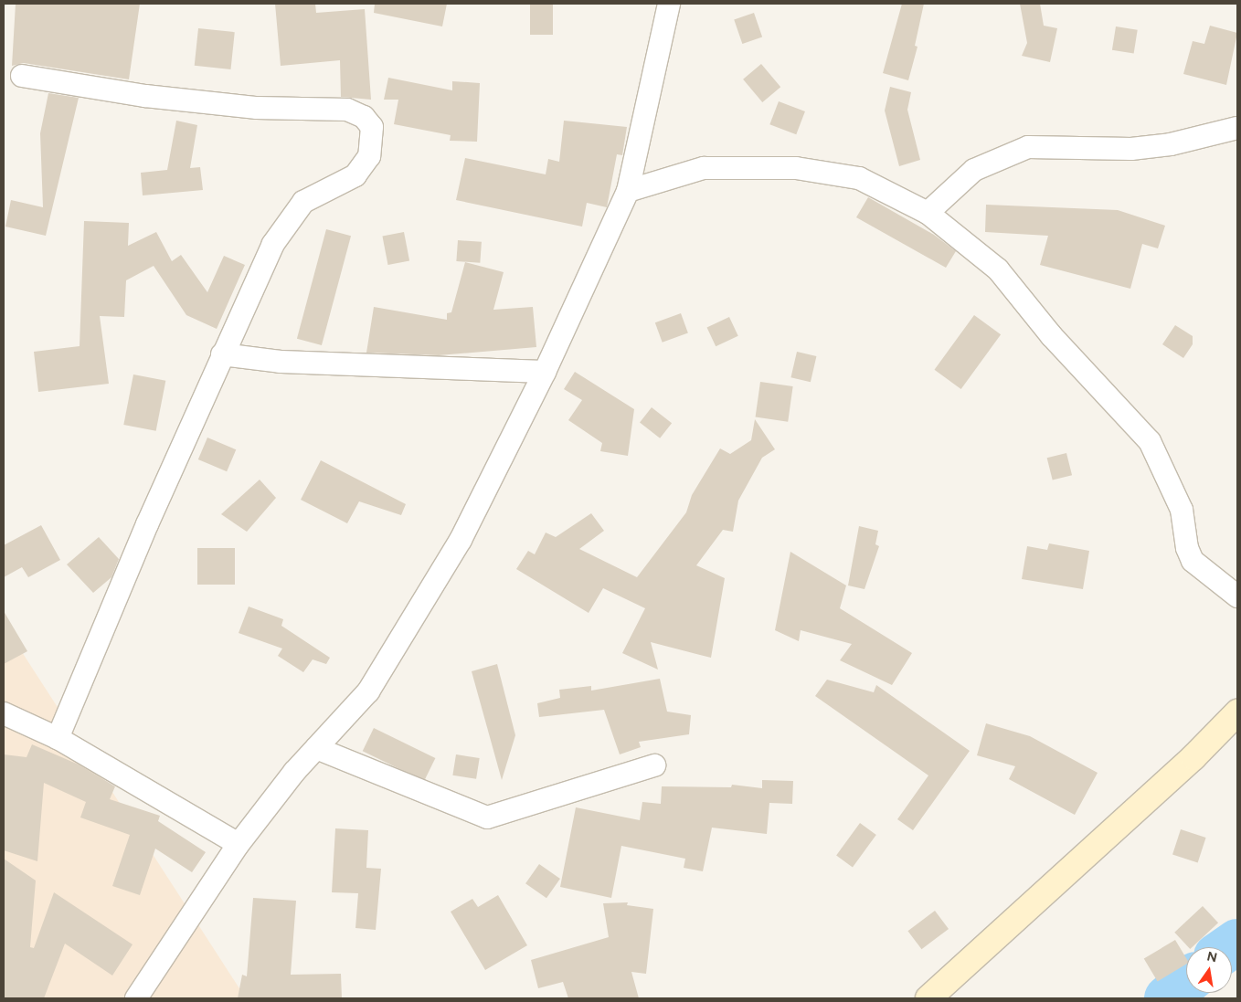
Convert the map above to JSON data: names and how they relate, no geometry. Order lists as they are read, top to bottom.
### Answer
{
  "north": "top"
}
